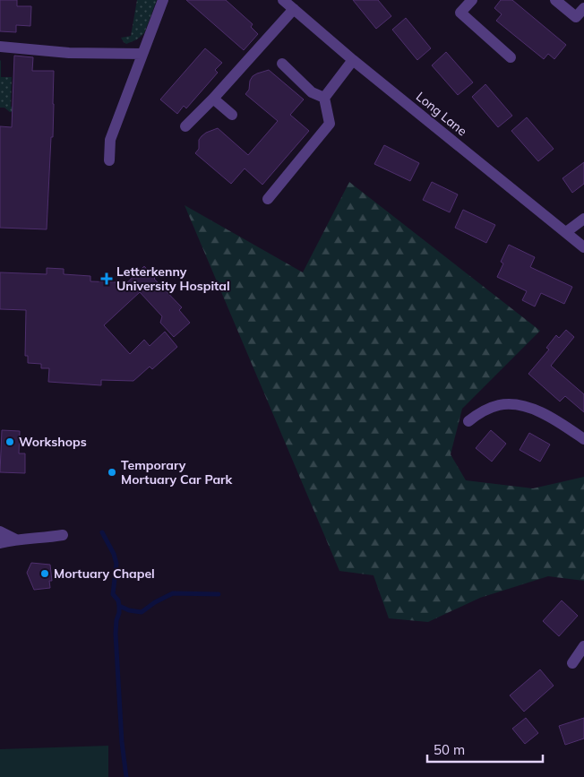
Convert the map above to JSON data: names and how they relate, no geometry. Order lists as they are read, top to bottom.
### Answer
{
  "streets": {
    "street": ["Long Lane"]
  },
  "places": {
    "health": ["Letterkenny University Hospital"],
    "other": ["Workshops", "Temporary Mortuary Car Park", "Mortuary Chapel"]
  },
  "scale_bar": "50 m"
}
